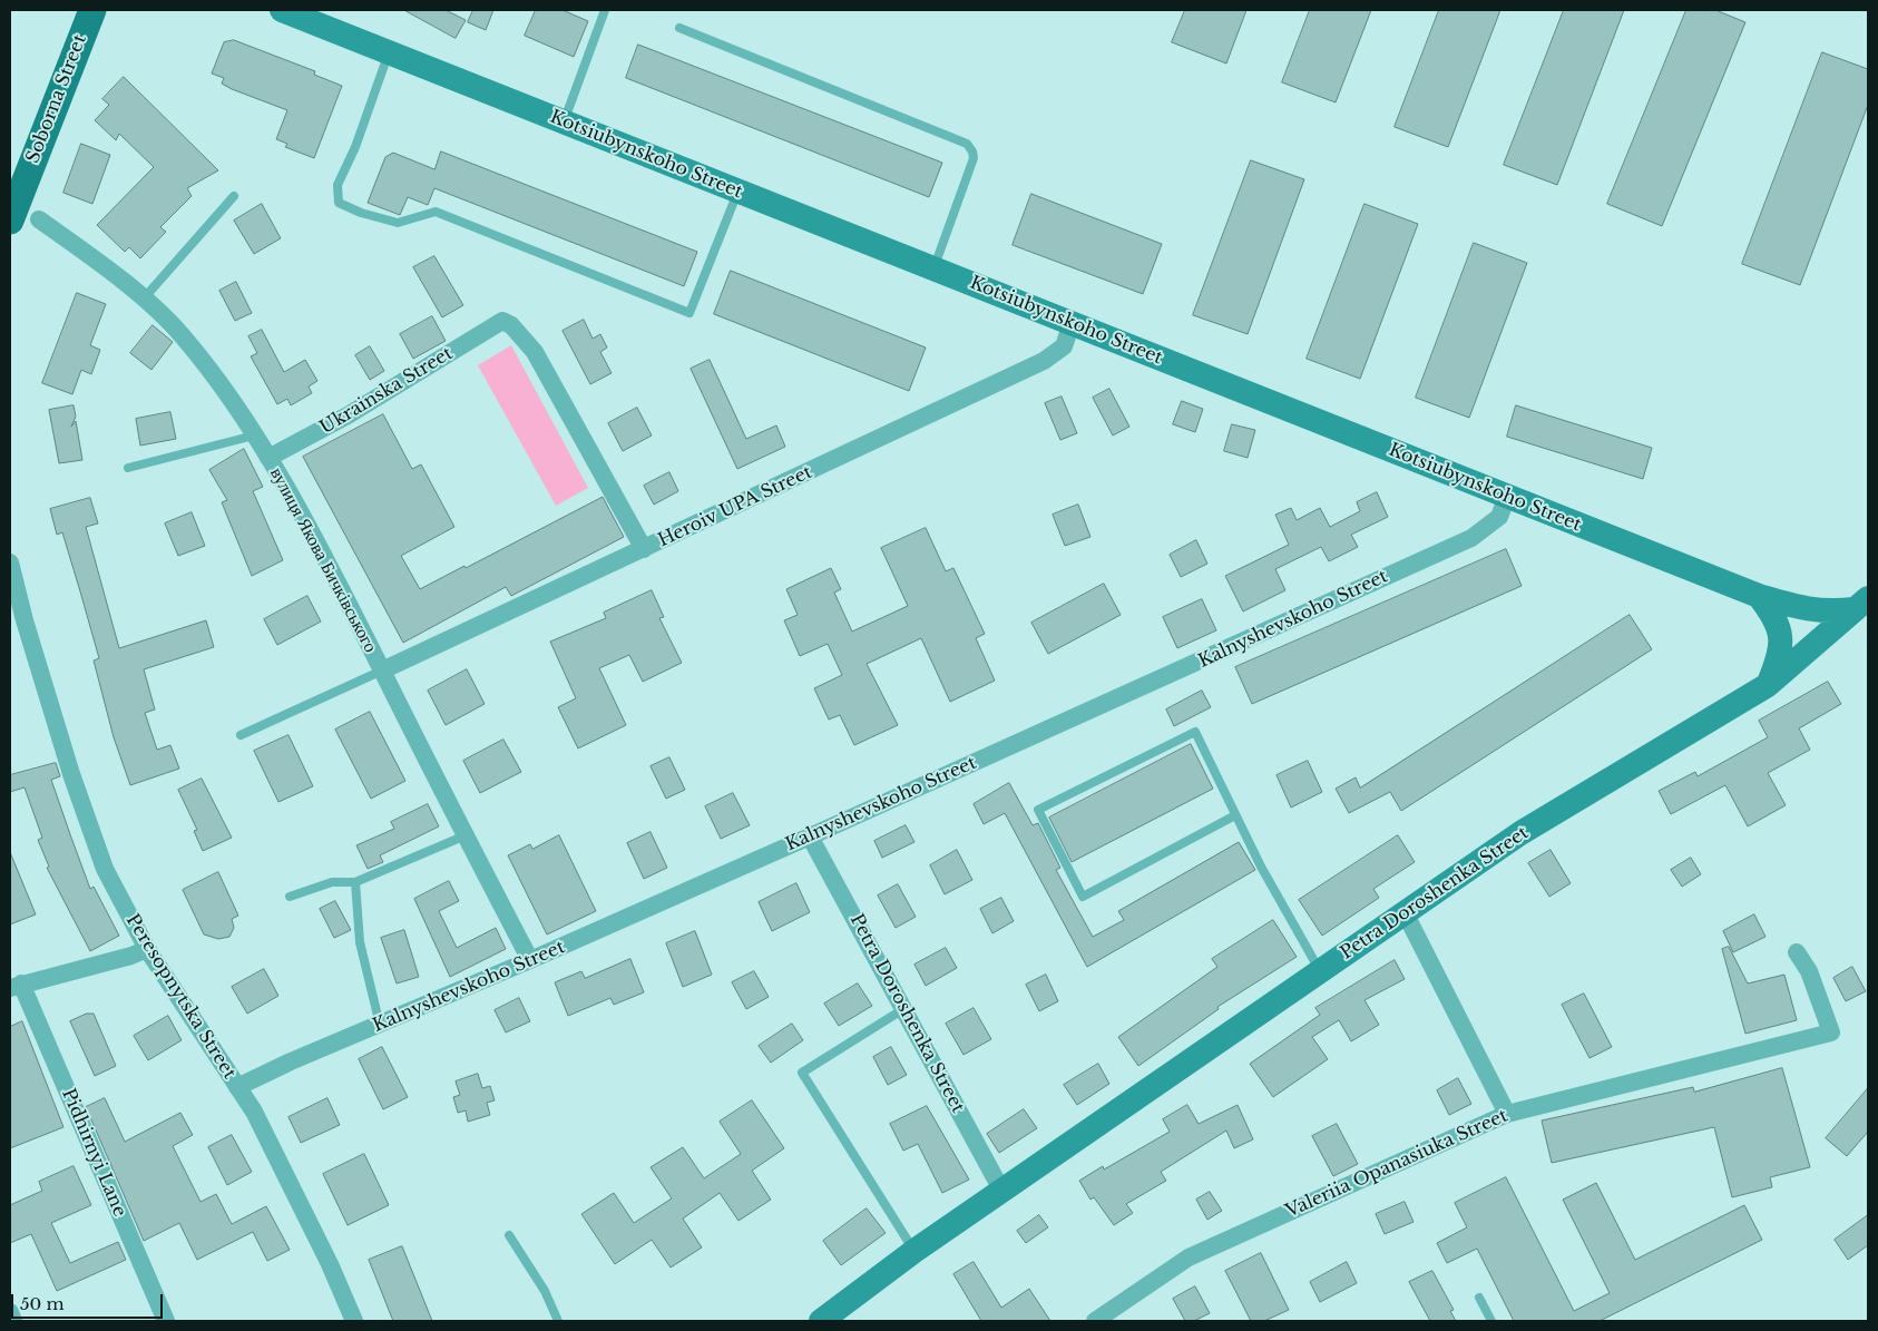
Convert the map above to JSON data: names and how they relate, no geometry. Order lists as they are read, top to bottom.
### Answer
{
  "streets": {
    "main road": ["Soborna Street"],
    "street": [
      "Kotsiubynskoho Street",
      "Ukrainska Street",
      "Heroiv UPA Street",
      "вулиця Якова Бичківського",
      "Kalnyshevskoho Street",
      "Petra Doroshenka Street",
      "Peresopnytska Street",
      "Pidhirnyi Lane",
      "Valeriia Opanasiuka Street"
    ]
  },
  "crossings": [
    ["Kotsiubynskoho Street", "Heroiv UPA Street"],
    ["Kotsiubynskoho Street", "Kalnyshevskoho Street"],
    ["Kotsiubynskoho Street", "Petra Doroshenka Street"],
    ["Ukrainska Street", "Heroiv UPA Street"],
    ["Ukrainska Street", "вулиця Якова Бичківського"],
    ["Heroiv UPA Street", "вулиця Якова Бичківського"],
    ["вулиця Якова Бичківського", "Kalnyshevskoho Street"],
    ["Kalnyshevskoho Street", "Petra Doroshenka Street"],
    ["Kalnyshevskoho Street", "Peresopnytska Street"]
  ],
  "scale_bar": "50 m"
}
